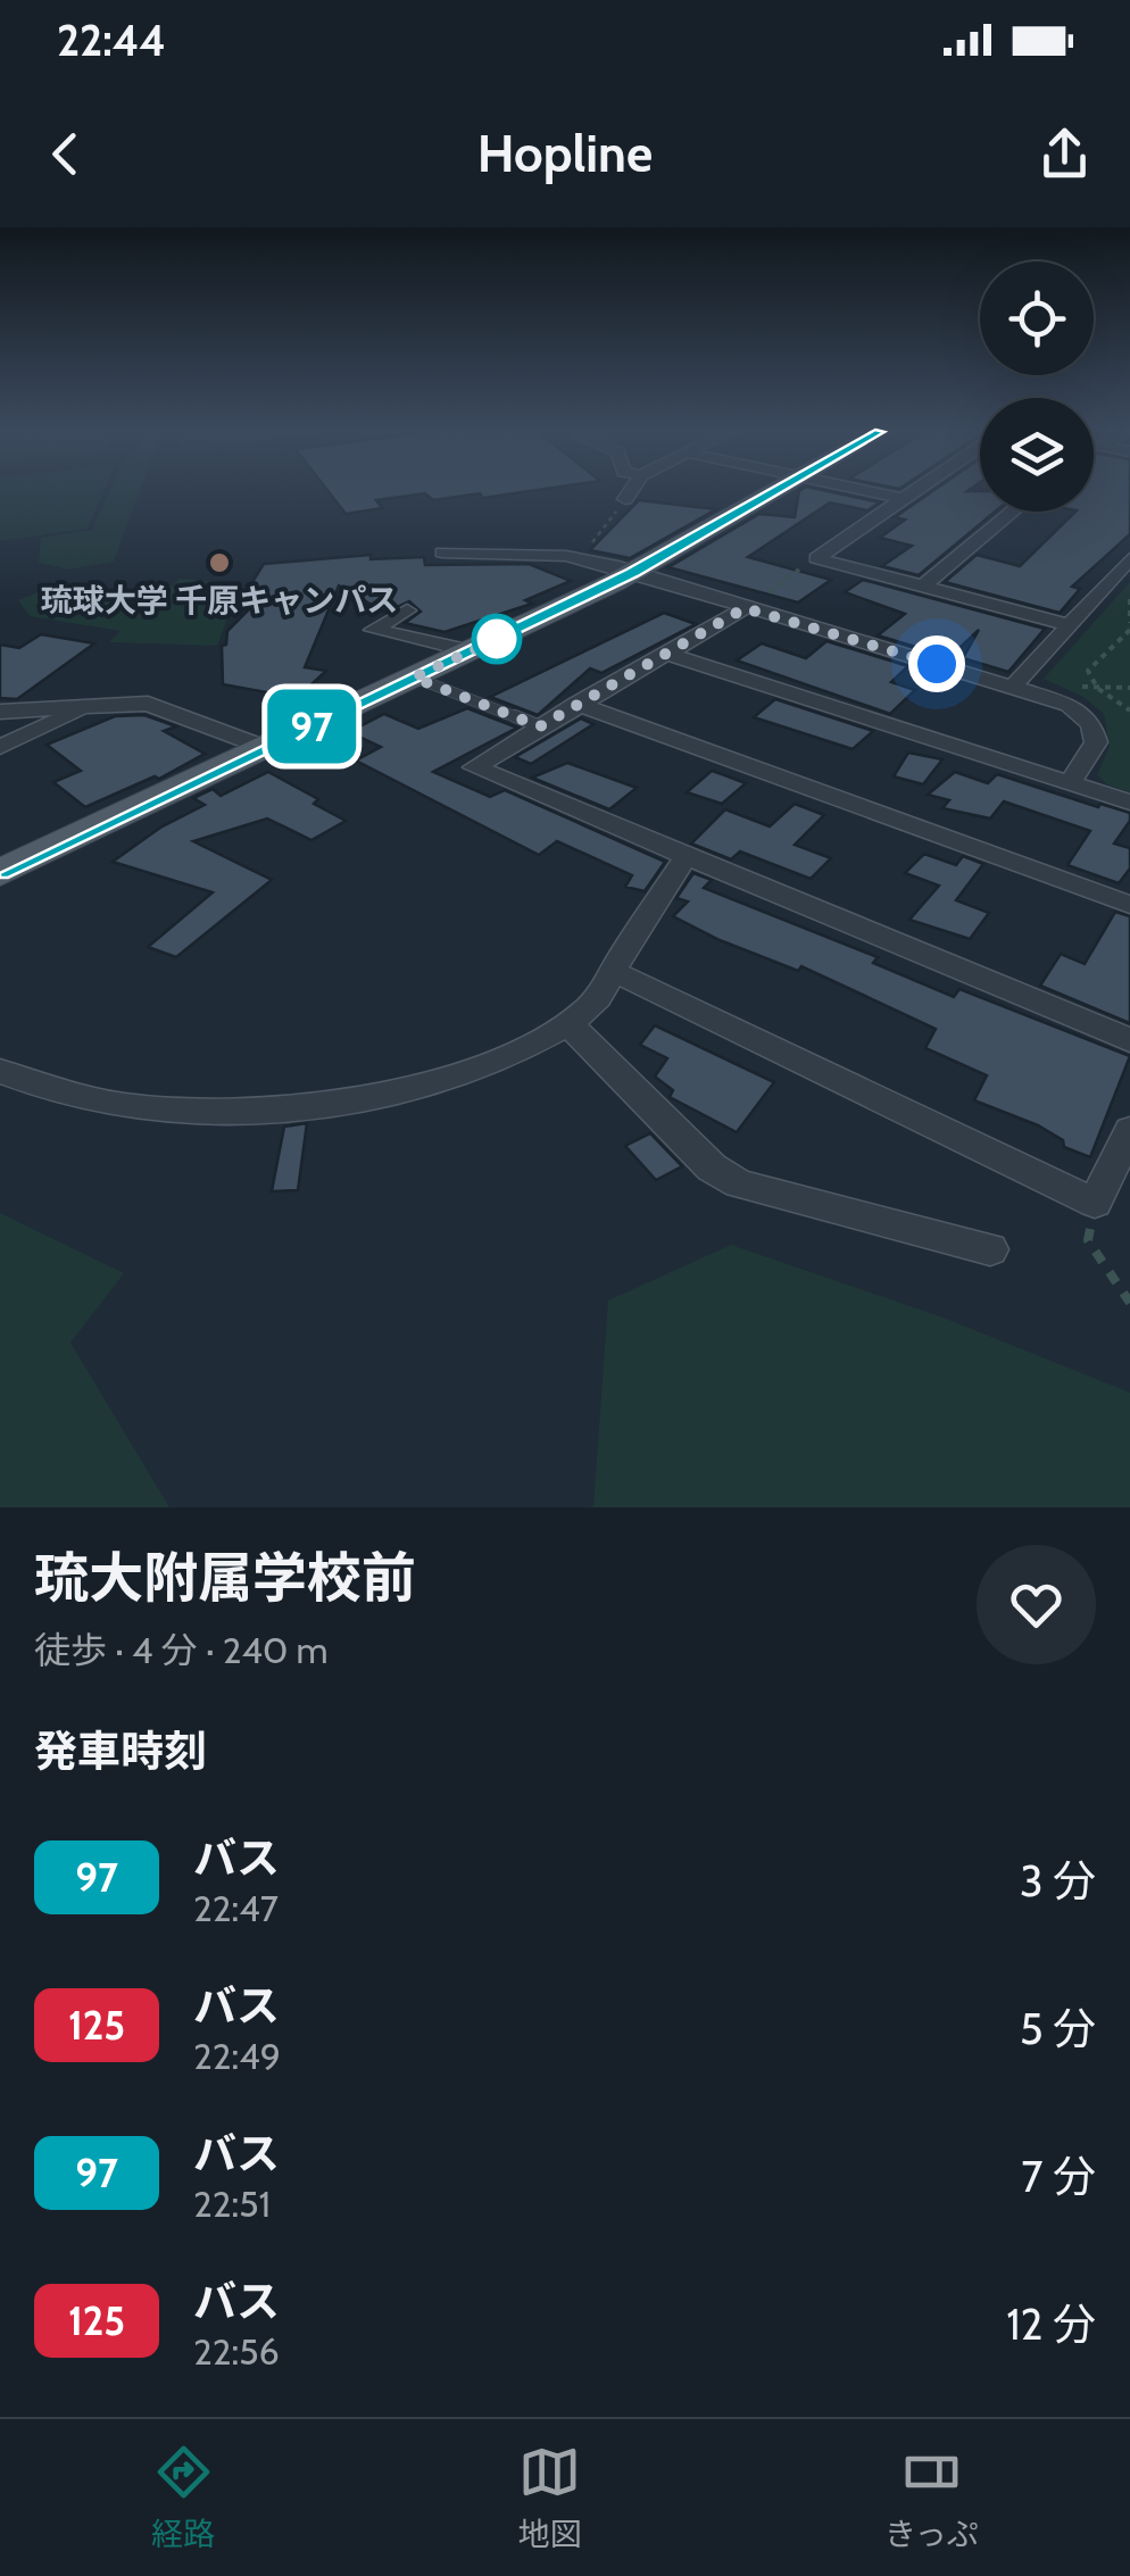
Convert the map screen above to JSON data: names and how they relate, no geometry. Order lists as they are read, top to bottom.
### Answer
{
  "places": ["琉球大学 千原キャンパス"],
  "lines": ["bus line 97"],
  "page": {
    "status": "22:44",
    "header": "Hopline",
    "on_map": "97",
    "heading": [
      ["琉大附属学校前", "徒歩 · 4 分 · 240 m"],
      "発車時刻"
    ],
    "list": [
      {
        "mark": "97",
        "name": "バス",
        "note": "22:47",
        "value": "3 分"
      },
      {
        "mark": "125",
        "name": "バス",
        "note": "22:49",
        "value": "5 分"
      },
      {
        "mark": "97",
        "name": "バス",
        "note": "22:51",
        "value": "7 分"
      },
      {
        "mark": "125",
        "name": "バス",
        "note": "22:56",
        "value": "12 分"
      }
    ],
    "tabs": ["経路", "地図", "きっぷ"]
  }
}
